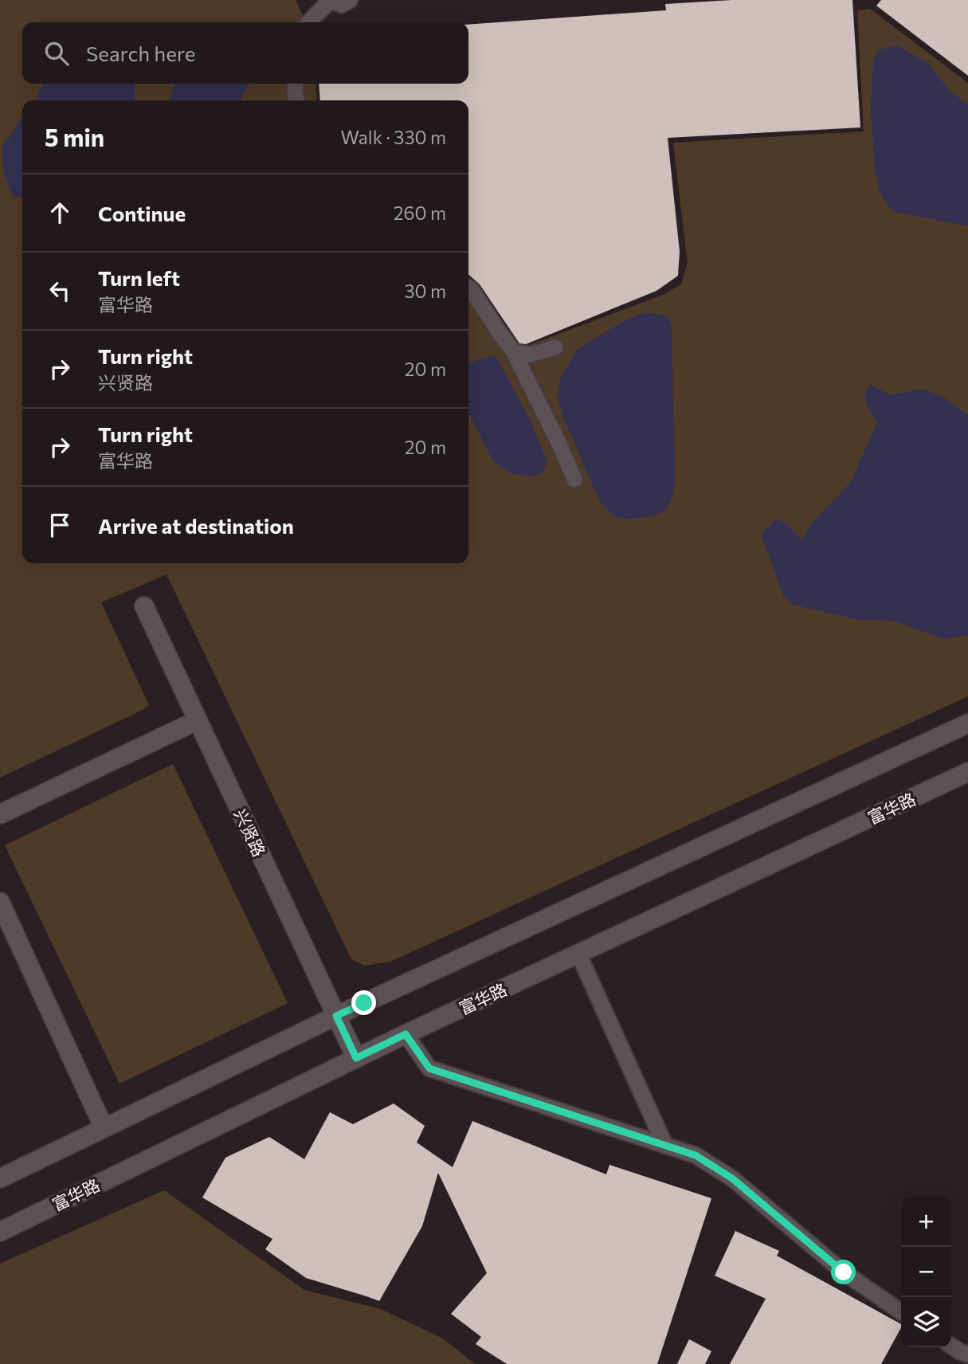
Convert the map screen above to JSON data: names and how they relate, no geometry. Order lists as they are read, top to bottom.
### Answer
{
  "streets": {
    "street": ["富华路", "兴贤路"]
  },
  "crossings": [
    ["富华路", "兴贤路"]
  ],
  "page": {
    "search": "Search here",
    "heading": ["5 min", "Walk · 330 m"],
    "list": [
      ["Continue", "260 m"],
      ["Turn left", "富华路", "30 m"],
      ["Turn right", "兴贤路", "20 m"],
      ["Turn right", "富华路", "20 m"],
      "Arrive at destination"
    ],
    "map_buttons": ["+", "−"]
  }
}
